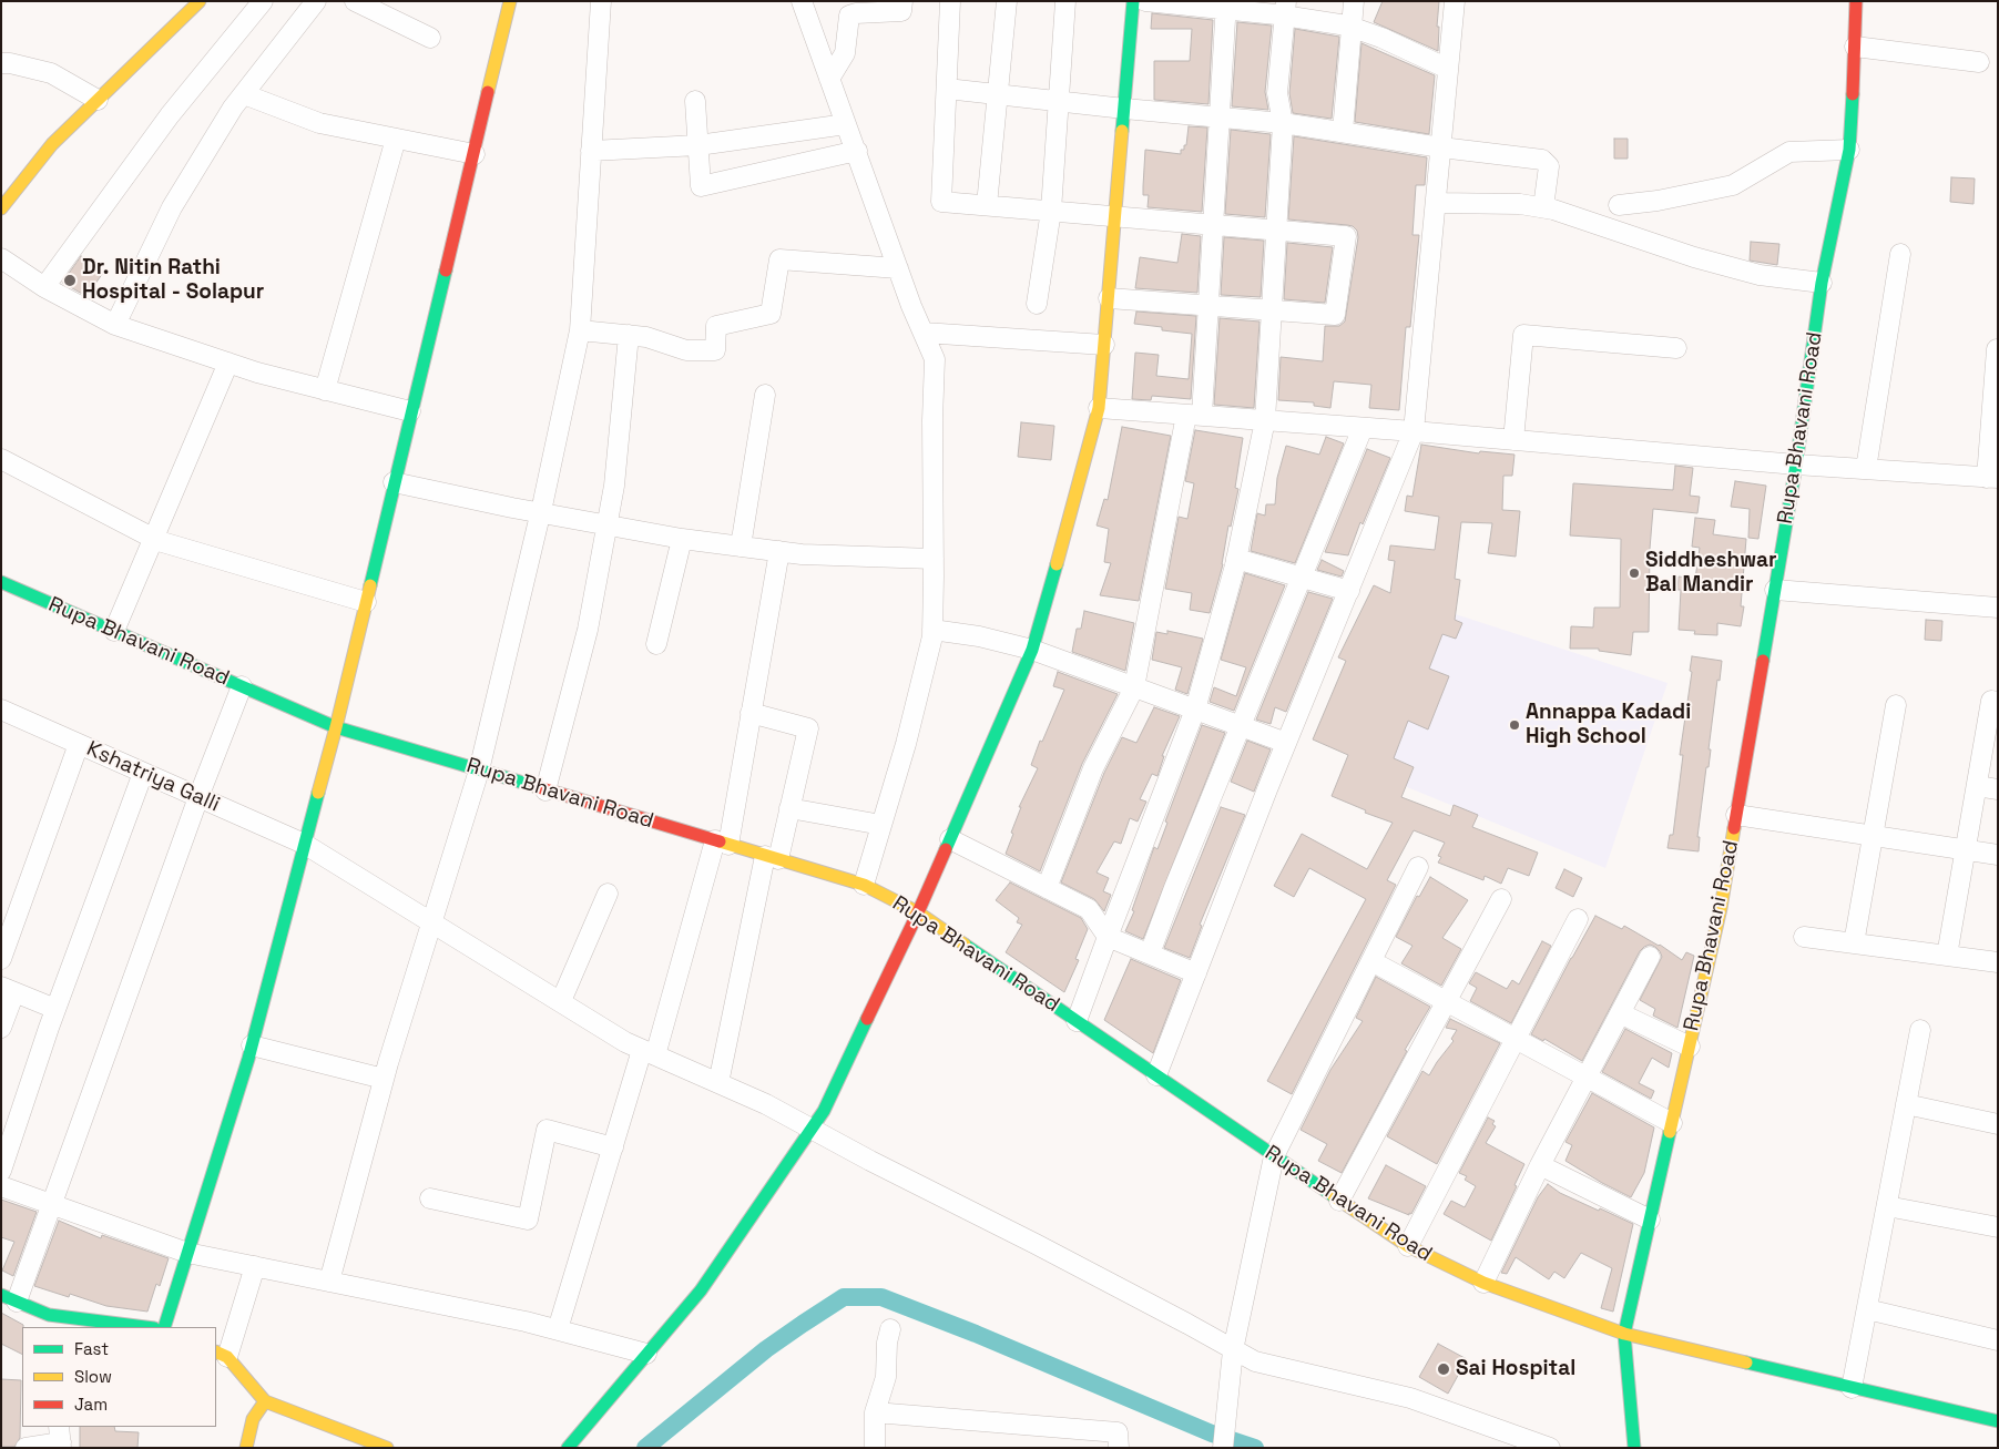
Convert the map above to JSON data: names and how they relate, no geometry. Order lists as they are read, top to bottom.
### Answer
{
  "streets": {
    "street": ["Rupa Bhavani Road", "Kshatriya Galli"]
  },
  "places": [
    "Dr. Nitin Rathi Hospital - Solapur",
    "Siddheshwar Bal Mandir",
    "Annappa Kadadi High School",
    "Sai Hospital"
  ],
  "legend": ["Fast", "Slow", "Jam"]
}
